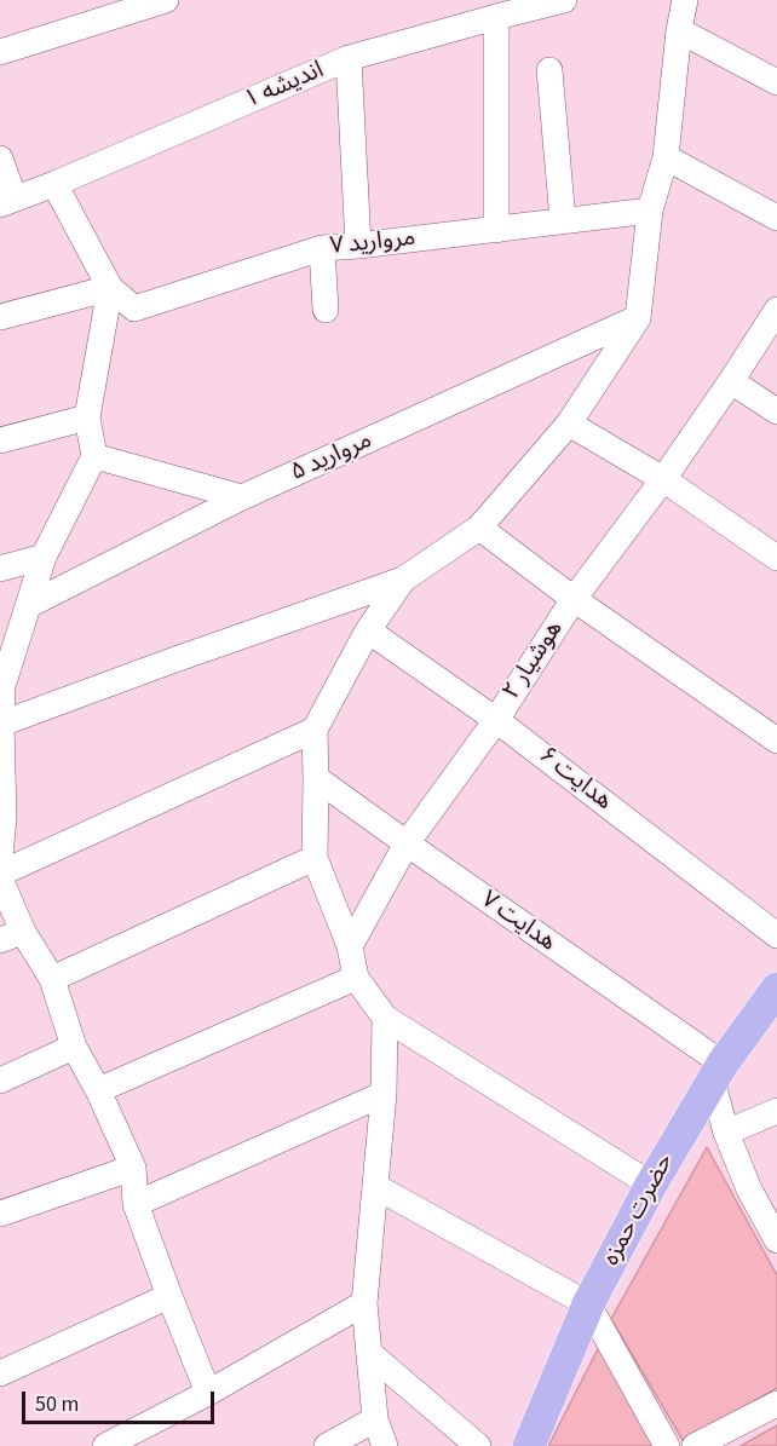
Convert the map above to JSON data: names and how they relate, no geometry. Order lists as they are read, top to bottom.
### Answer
{
  "streets": {
    "main road": ["حضرت حمزه"],
    "street": [
      "اندیشه ۱",
      "مروارید ۷",
      "مروارید ۵",
      "هوشیار ۲",
      "هدایت ۶",
      "هدایت ۷"
    ]
  },
  "crossings": [
    ["هوشیار ۲", "هدایت ۶"],
    ["هوشیار ۲", "هدایت ۷"],
    ["هدایت ۷", "حضرت حمزه"]
  ],
  "scale_bar": "50 m"
}
